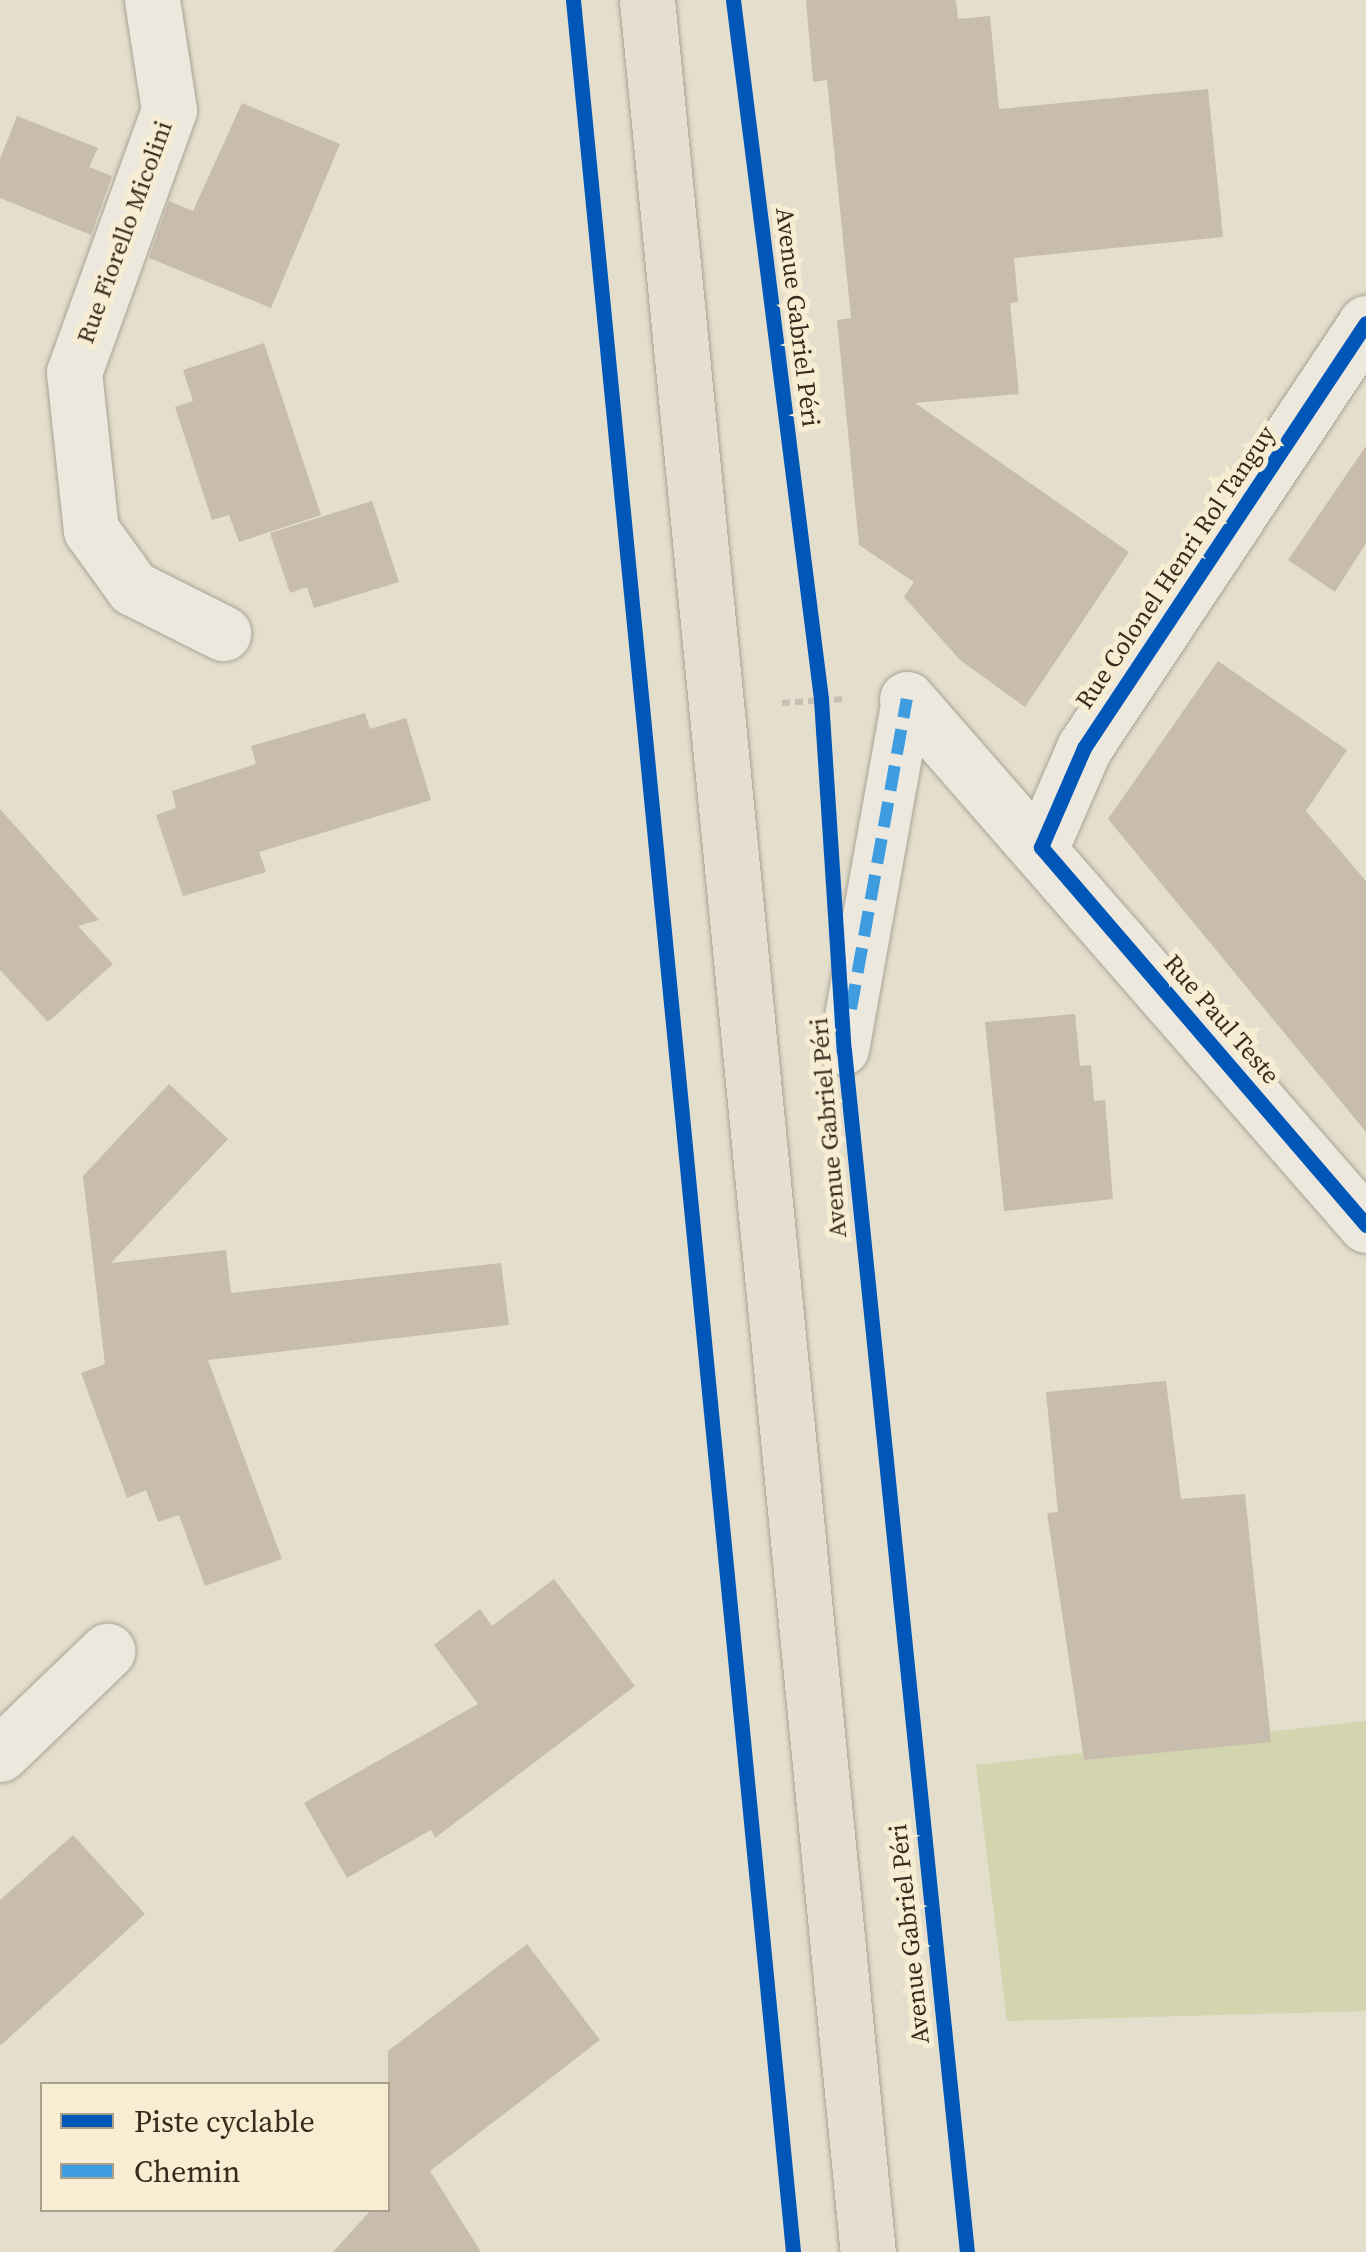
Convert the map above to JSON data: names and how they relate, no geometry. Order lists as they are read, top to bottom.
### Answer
{
  "streets": {
    "street": ["Rue Fiorello Micolini", "Rue Colonel Henri Rol Tanguy", "Rue Paul Teste"],
    "cycle path": ["Avenue Gabriel Péri"]
  },
  "crossings": [
    ["Rue Colonel Henri Rol Tanguy", "Rue Paul Teste"]
  ],
  "legend": ["Piste cyclable", "Chemin"]
}
